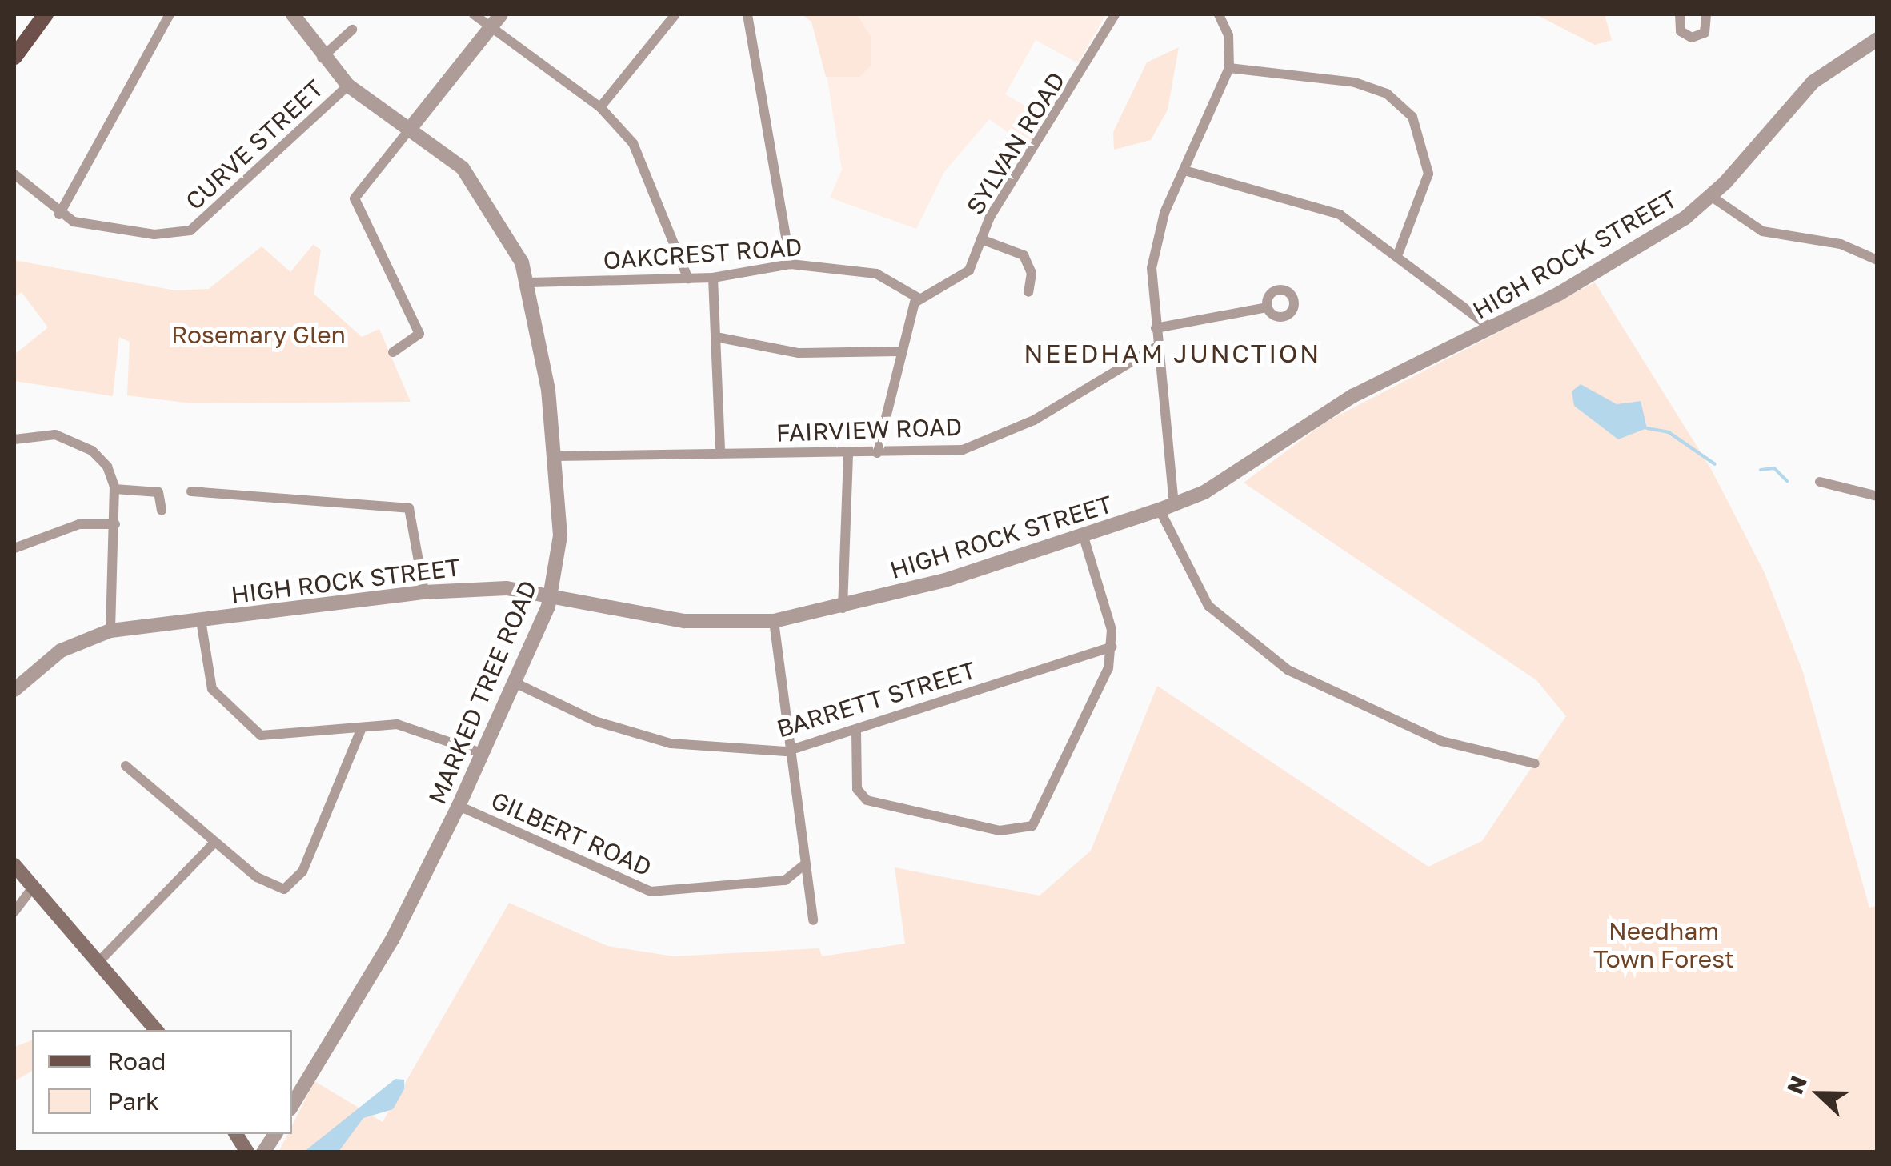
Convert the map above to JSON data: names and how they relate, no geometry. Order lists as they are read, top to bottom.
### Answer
{
  "streets": {
    "street": [
      "SYLVAN ROAD",
      "CURVE STREET",
      "OAKCREST ROAD",
      "HIGH ROCK STREET",
      "FAIRVIEW ROAD",
      "MARKED TREE ROAD",
      "BARRETT STREET",
      "GILBERT ROAD"
    ]
  },
  "crossings": [
    ["SYLVAN ROAD", "OAKCREST ROAD"],
    ["CURVE STREET", "MARKED TREE ROAD"],
    ["OAKCREST ROAD", "MARKED TREE ROAD"],
    ["HIGH ROCK STREET", "MARKED TREE ROAD"],
    ["FAIRVIEW ROAD", "MARKED TREE ROAD"],
    ["MARKED TREE ROAD", "BARRETT STREET"],
    ["MARKED TREE ROAD", "GILBERT ROAD"]
  ],
  "districts": ["NEEDHAM JUNCTION"],
  "parks": ["Rosemary Glen", "Needham Town Forest"],
  "legend": ["Road", "Park"],
  "north": "left"
}
